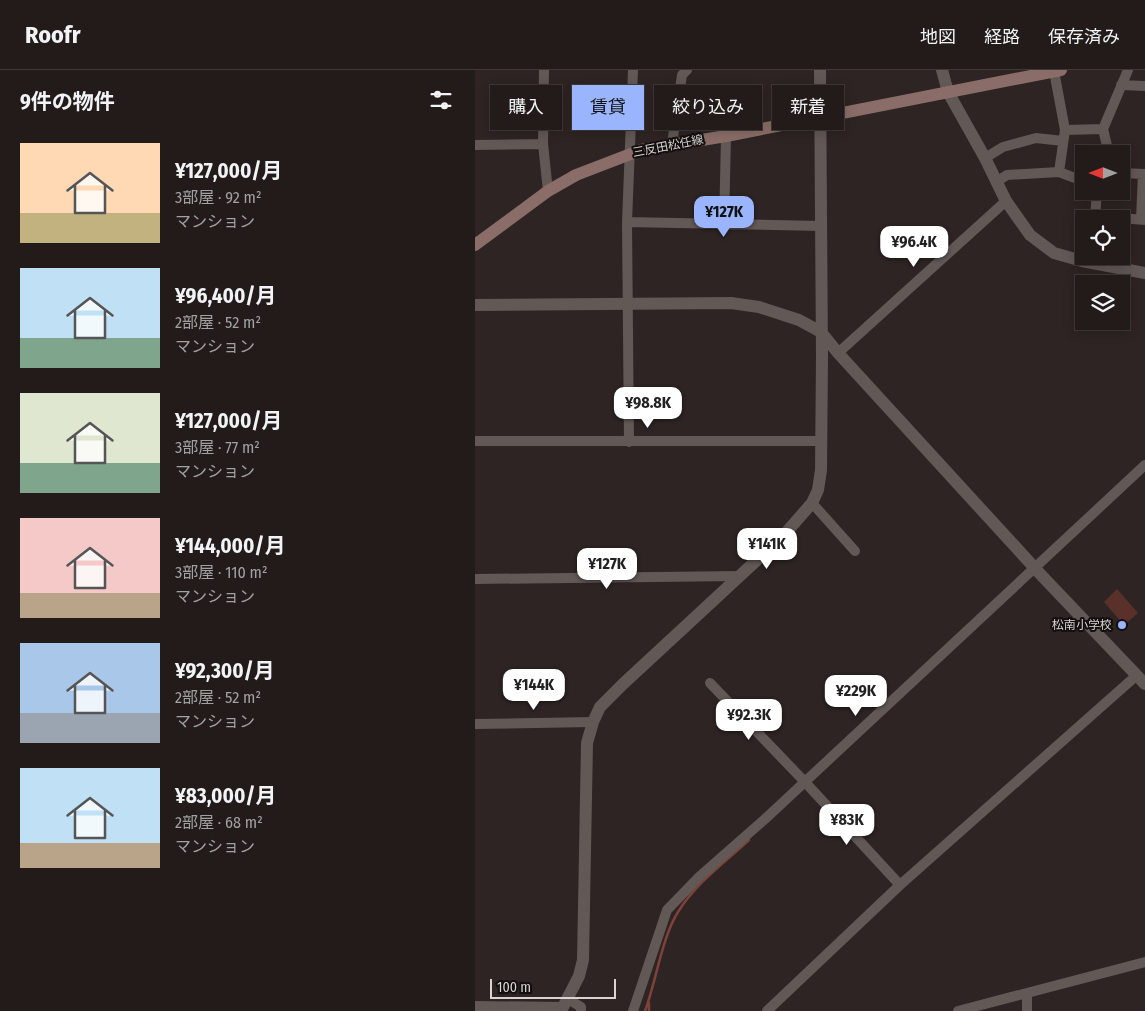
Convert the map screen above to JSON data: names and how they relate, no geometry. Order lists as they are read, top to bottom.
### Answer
{
  "streets": {
    "main road": ["三反田松任線"]
  },
  "places": ["松南小学校"],
  "scale_bar": "100 m",
  "north": "left",
  "page": {
    "header": "Roofr",
    "nav": ["地図", "経路", "保存済み"],
    "heading": "9件の物件",
    "chip": [
      "購入",
      "賃貸",
      "絞り込み",
      "新着"
    ],
    "list": [
      {
        "name": "¥127,000/月",
        "note": "3部屋 · 92 m² · マンション"
      },
      {
        "name": "¥96,400/月",
        "note": "2部屋 · 52 m² · マンション"
      },
      {
        "name": "¥127,000/月",
        "note": "3部屋 · 77 m² · マンション"
      },
      {
        "name": "¥144,000/月",
        "note": "3部屋 · 110 m² · マンション"
      },
      {
        "name": "¥92,300/月",
        "note": "2部屋 · 52 m² · マンション"
      },
      {
        "name": "¥83,000/月",
        "note": "2部屋 · 68 m² · マンション"
      }
    ],
    "price": [
      "¥127K",
      "¥96.4K",
      "¥98.8K",
      "¥141K",
      "¥127K",
      "¥144K",
      "¥229K",
      "¥92.3K",
      "¥83K"
    ],
    "scale": "100 m"
  }
}
